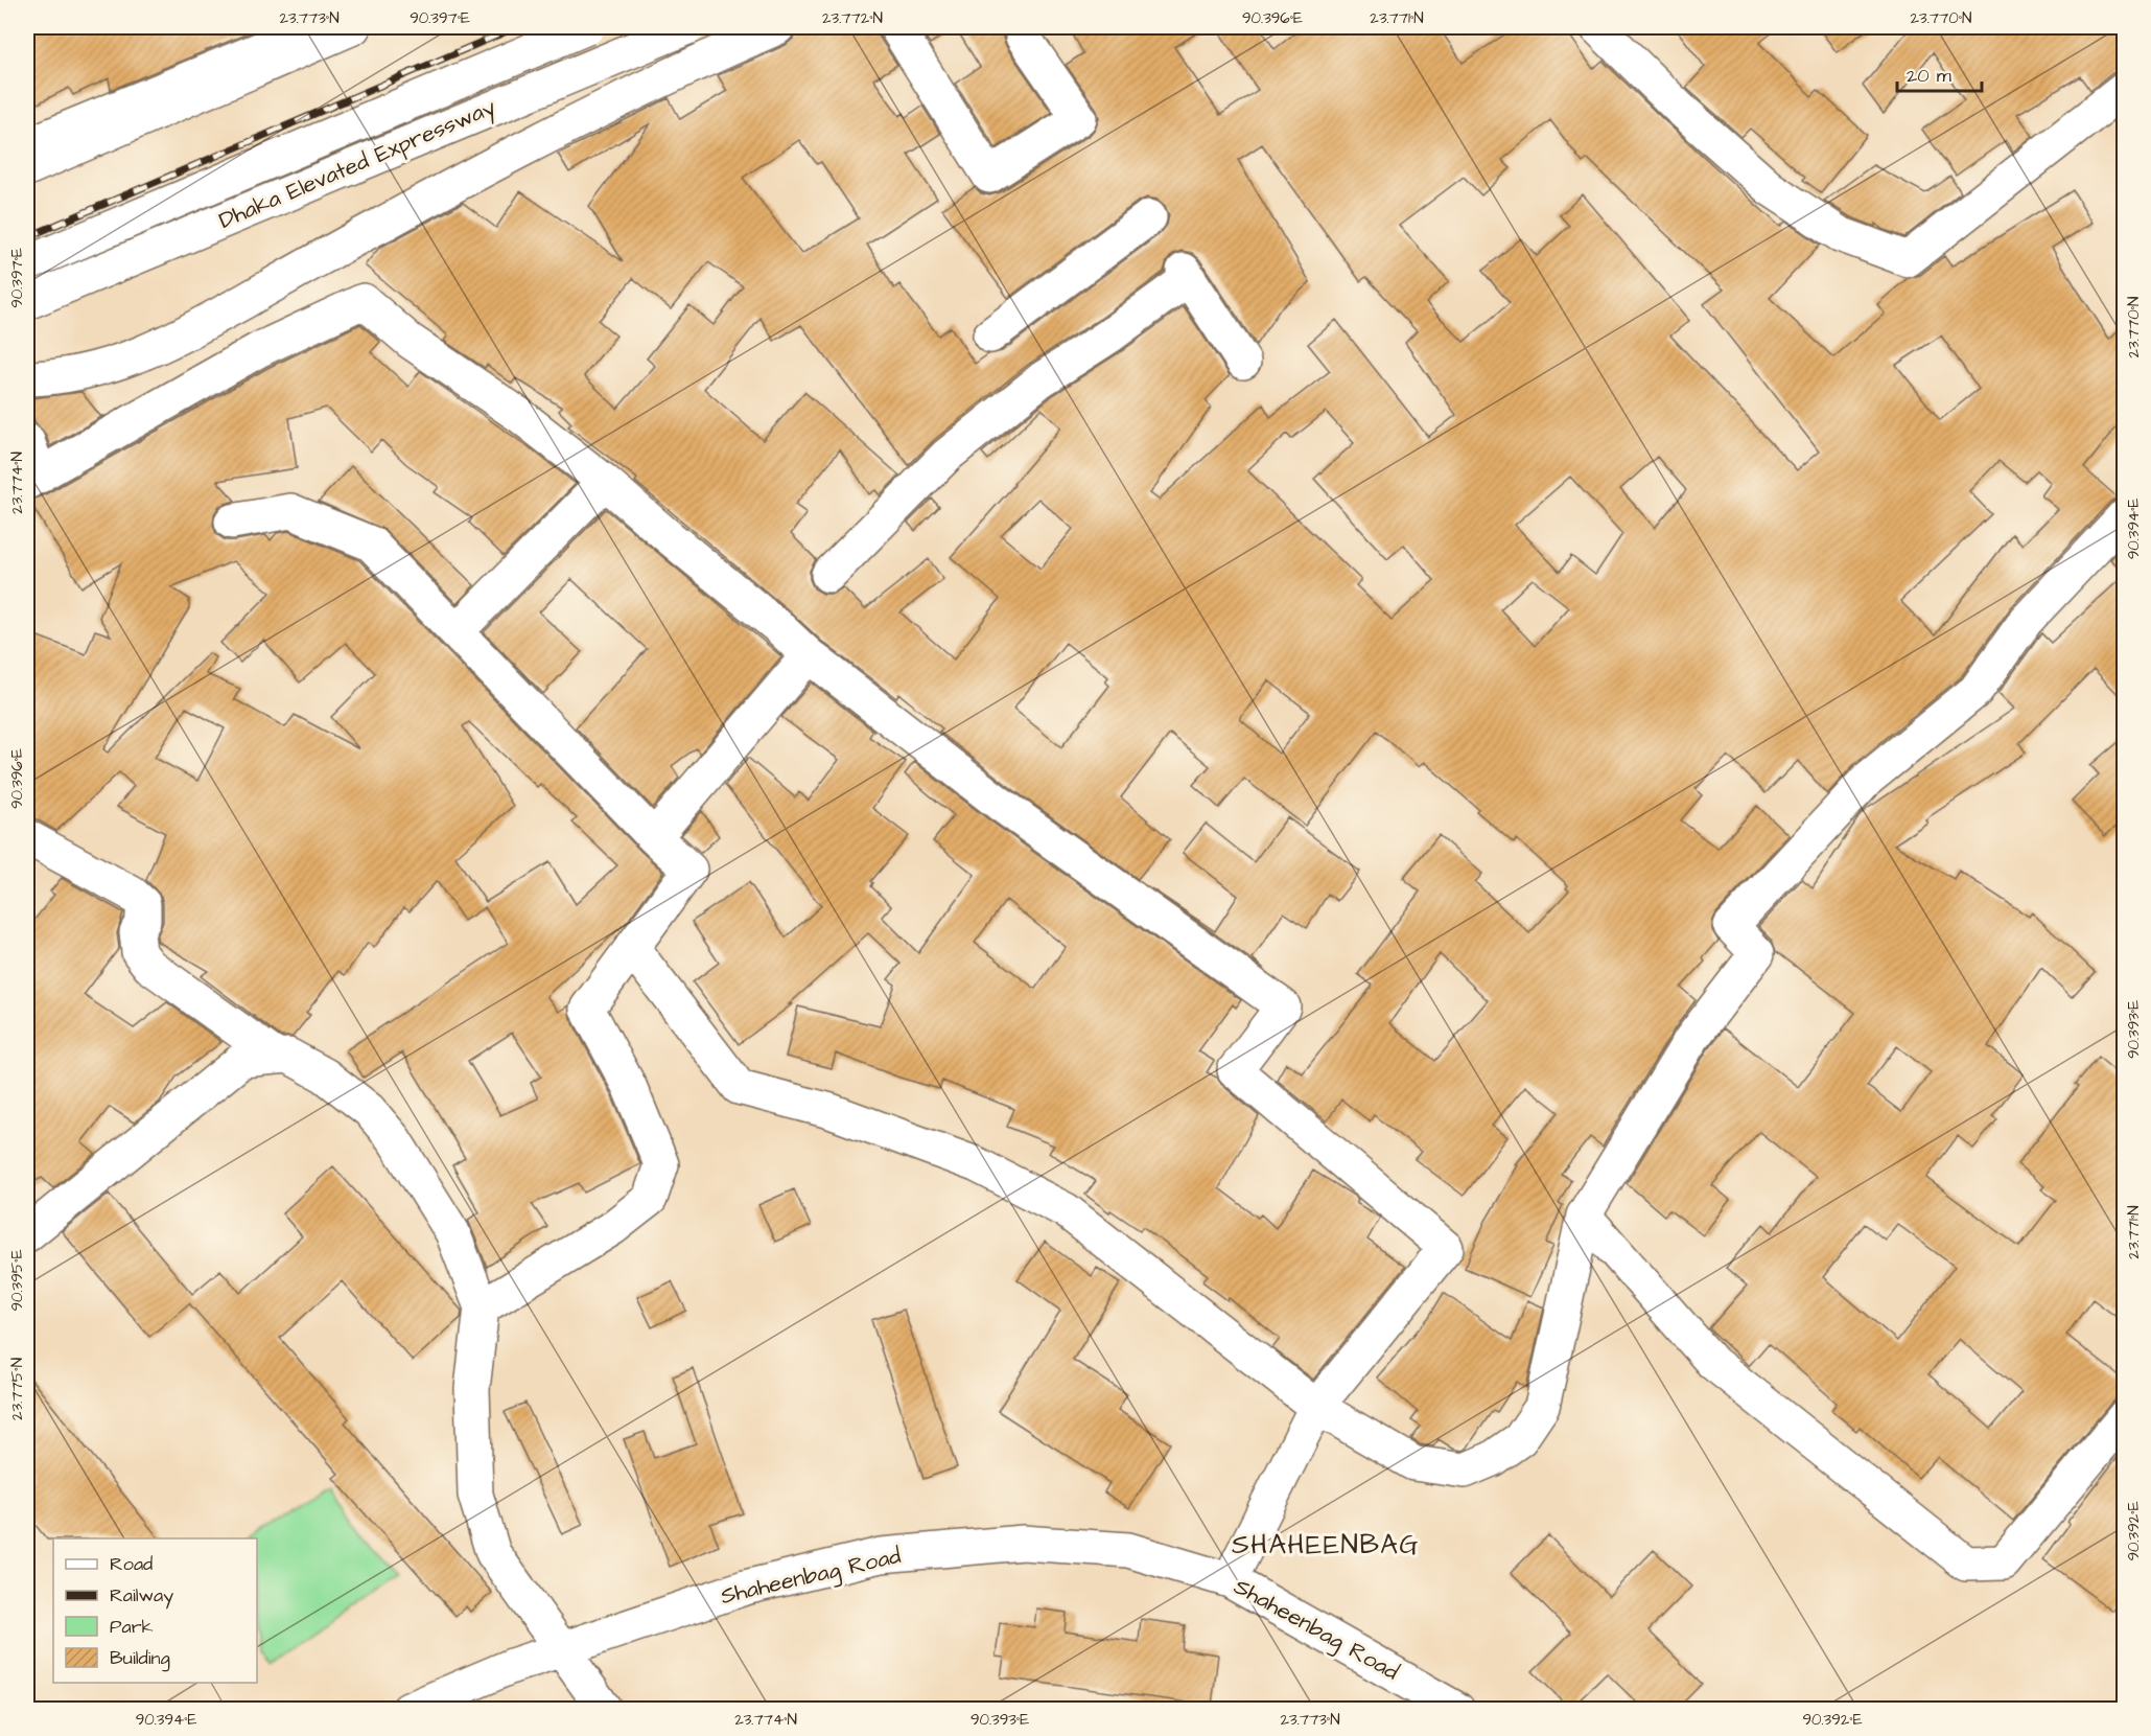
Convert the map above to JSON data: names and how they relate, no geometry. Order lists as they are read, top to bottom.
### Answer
{
  "streets": {
    "main road": ["Dhaka Elevated Expressway", "Shaheenbag Road"]
  },
  "districts": ["SHAHEENBAG"],
  "legend": [
    "Road",
    "Railway",
    "Park",
    "Building"
  ],
  "scale_bar": "20 m",
  "coordinates": [
    "23.773°N",
    "90.397°E",
    "23.772°N",
    "90.396°E",
    "23.771°N",
    "23.770°N",
    "23.774°N",
    "90.394°E",
    "90.393°E",
    "90.395°E",
    "23.775°N",
    "90.392°E"
  ]
}
